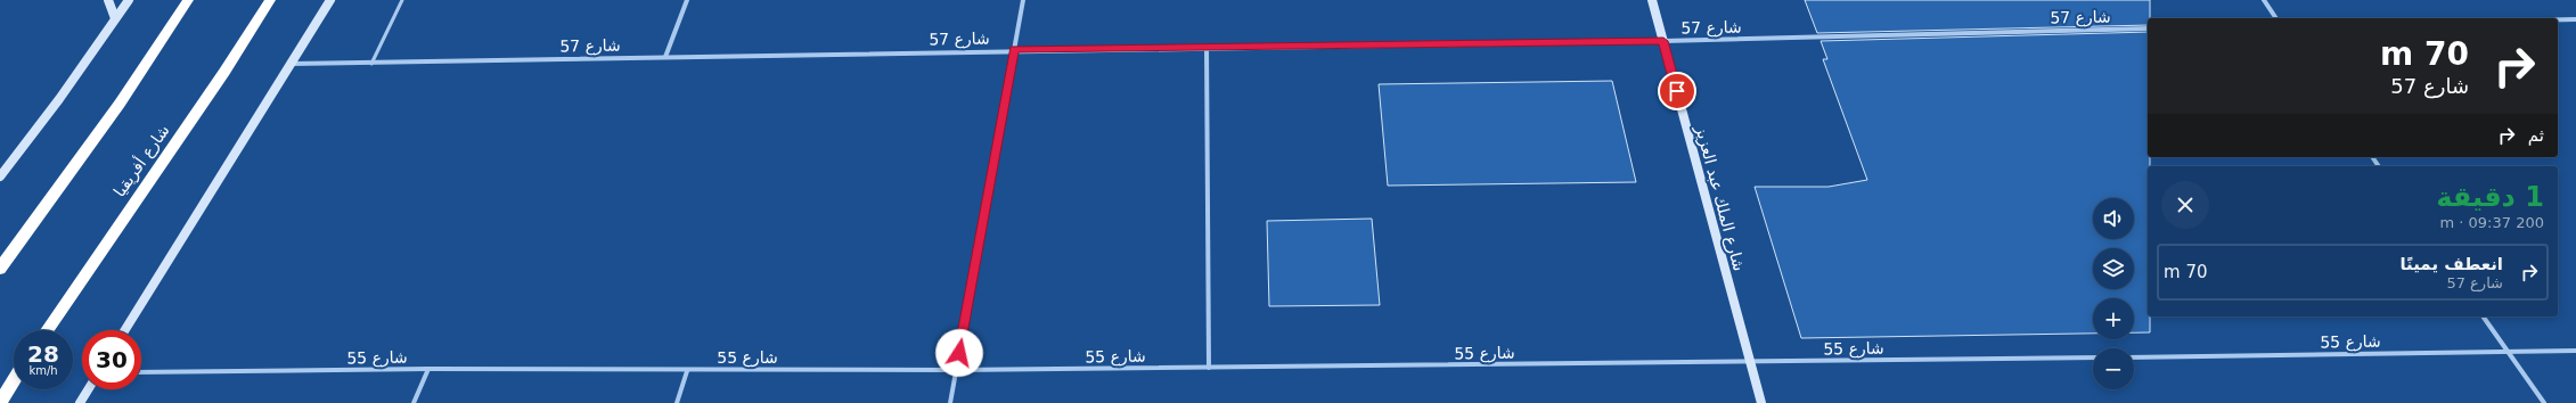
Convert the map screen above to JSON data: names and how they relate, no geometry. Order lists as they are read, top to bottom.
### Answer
{
  "streets": {
    "highway": ["شارع أفريقيا"],
    "street": ["شارع 57", "شارع الملك عبد العزيز", "شارع 55"]
  },
  "crossings": [
    ["شارع 57", "شارع الملك عبد العزيز"],
    ["شارع الملك عبد العزيز", "شارع 55"]
  ],
  "page": {
    "turn": ["70 m", "شارع 57"],
    "then": "ثم",
    "heading": ["1 دقيقة", "200 m · 09:37"],
    "map_buttons": ["+", "−"],
    "list": [
      {
        "name": "انعطف يمينًا",
        "note": "شارع 57",
        "value": "70 m"
      }
    ],
    "speed": "28 km/h",
    "limit": "30"
  }
}
